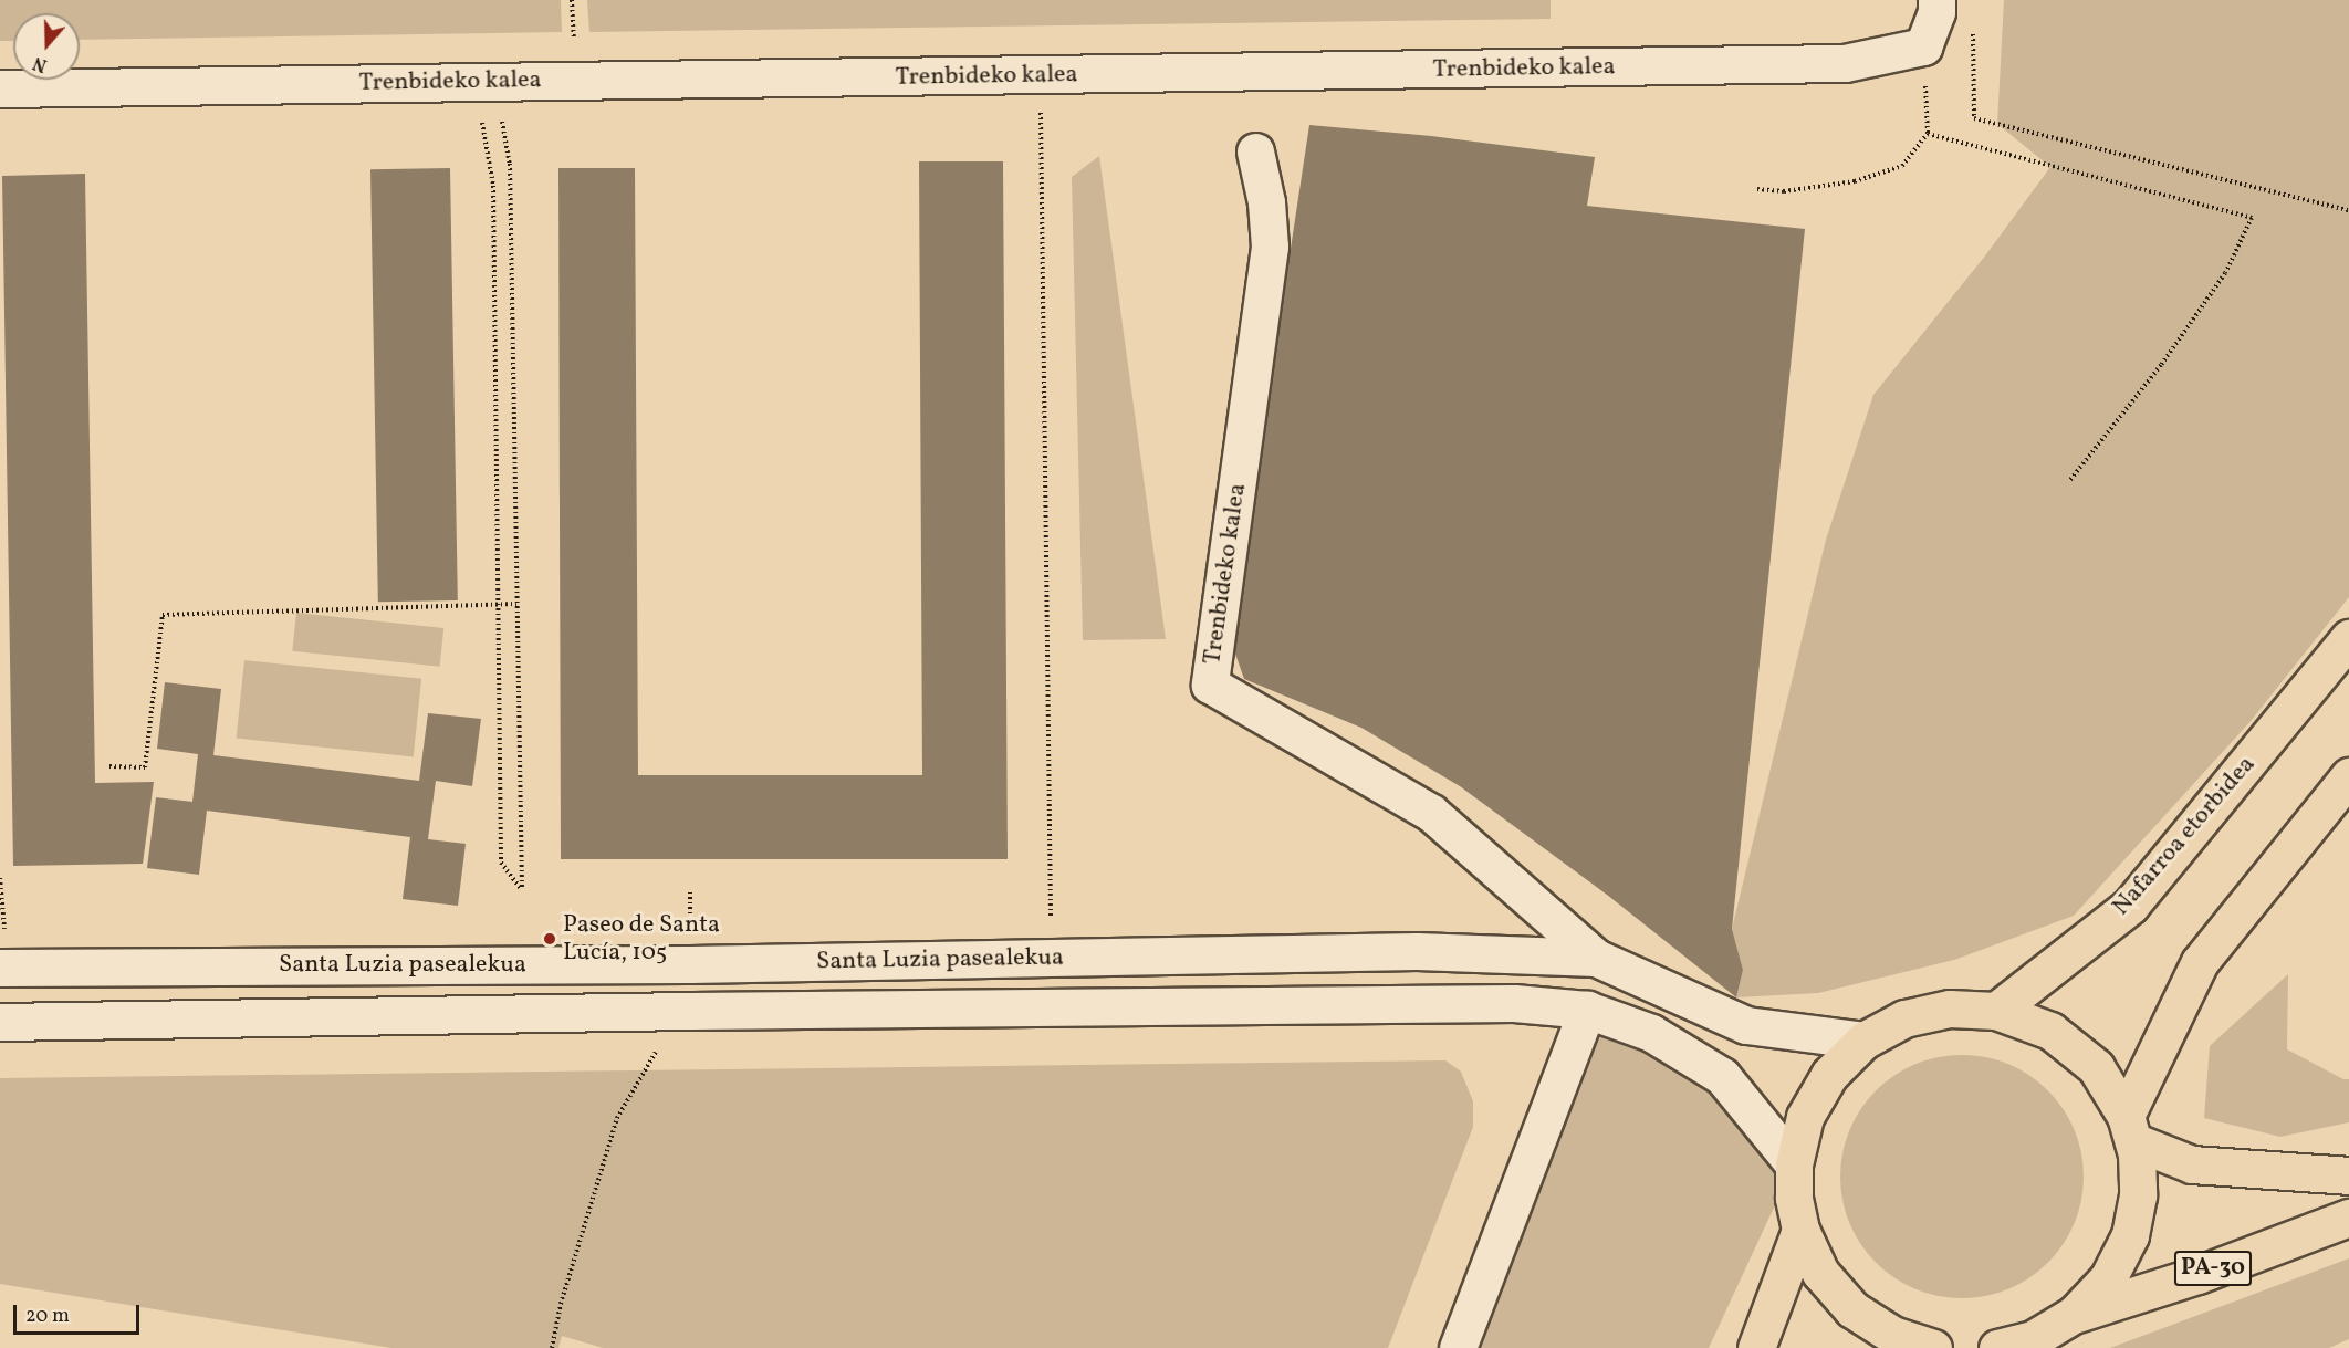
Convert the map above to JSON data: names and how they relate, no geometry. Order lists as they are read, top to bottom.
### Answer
{
  "streets": {
    "main road": ["Nafarroa etorbidea", "PA-30"],
    "street": ["Trenbideko kalea", "Santa Luzia pasealekua"]
  },
  "crossings": [
    ["Trenbideko kalea", "Santa Luzia pasealekua"],
    ["Nafarroa etorbidea", "PA-30"],
    ["Santa Luzia pasealekua", "PA-30"]
  ],
  "places": ["Paseo de Santa Lucía, 105"],
  "scale_bar": "20 m",
  "north": "bottom"
}
